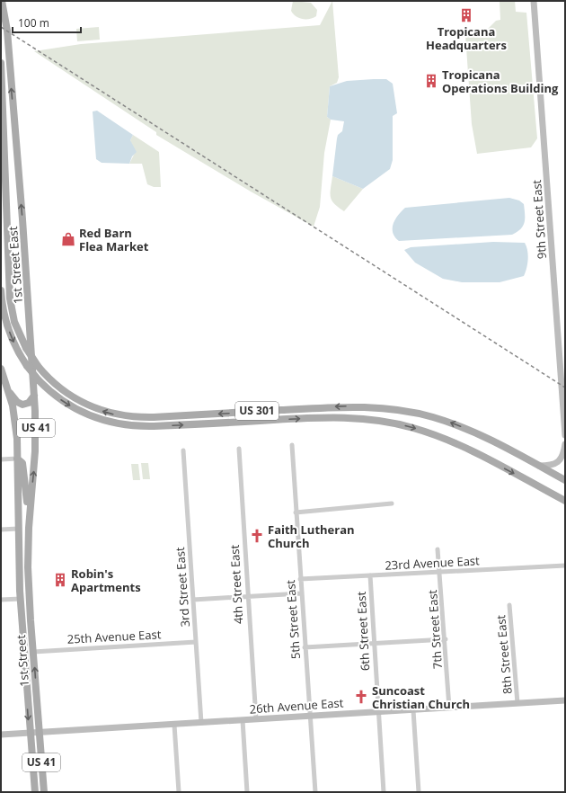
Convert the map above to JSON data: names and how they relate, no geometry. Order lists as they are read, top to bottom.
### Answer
{
  "streets": {
    "main road": [
      "1st Street East",
      "US 301",
      "US 41",
      "1st Street"
    ],
    "street": [
      "9th Street East",
      "23rd Avenue East",
      "4th Street East",
      "3rd Street East",
      "5th Street East",
      "7th Street East",
      "6th Street East",
      "25th Avenue East",
      "8th Street East",
      "26th Avenue East"
    ]
  },
  "crossings": [
    ["1st Street East", "1st Street"],
    ["US 41", "1st Street"],
    ["23rd Avenue East", "5th Street East"],
    ["23rd Avenue East", "7th Street East"],
    ["23rd Avenue East", "6th Street East"],
    ["4th Street East", "26th Avenue East"],
    ["3rd Street East", "25th Avenue East"],
    ["3rd Street East", "26th Avenue East"],
    ["5th Street East", "26th Avenue East"],
    ["7th Street East", "26th Avenue East"],
    ["6th Street East", "26th Avenue East"],
    ["25th Avenue East", "1st Street"],
    ["8th Street East", "26th Avenue East"],
    ["1st Street", "26th Avenue East"]
  ],
  "places": {
    "building": ["Tropicana Headquarters", "Tropicana Operations Building", "Robin's Apartments"],
    "shop": ["Red Barn Flea Market"],
    "church": ["Faith Lutheran Church", "Suncoast Christian Church"]
  },
  "scale_bar": "100 m"
}
